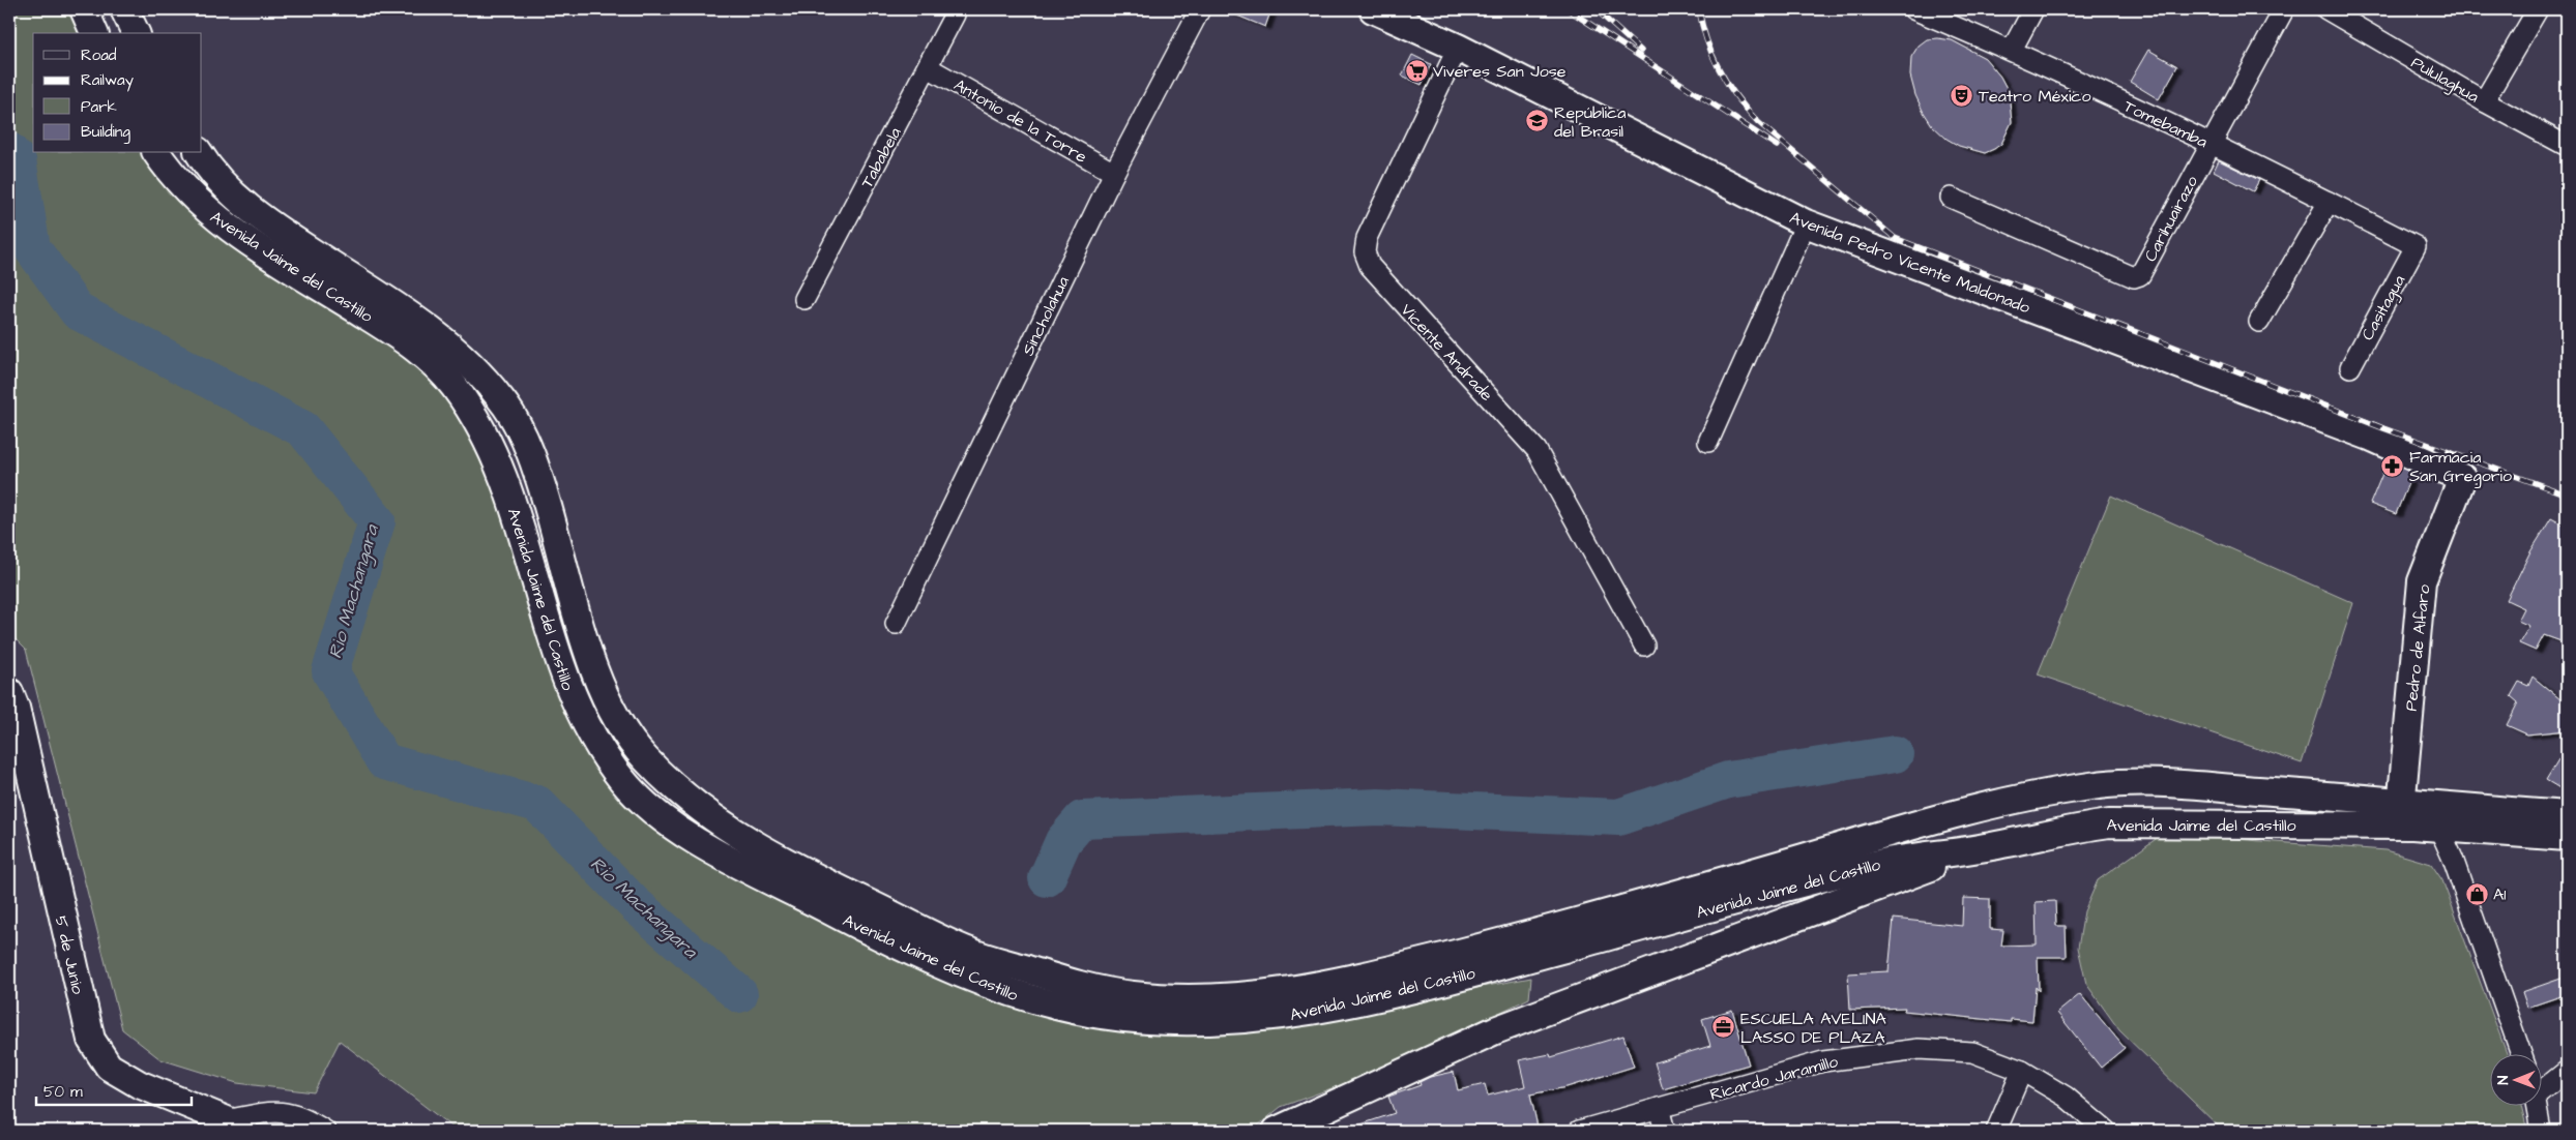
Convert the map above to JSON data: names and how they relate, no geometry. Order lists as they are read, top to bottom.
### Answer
{
  "streets": {
    "main road": [
      "Avenida Pedro Vicente Maldonado",
      "Avenida Jaime del Castillo",
      "Pedro de Alfaro",
      "5 de Junio"
    ],
    "street": [
      "Pululaghua",
      "Antonio de la Torre",
      "Tomebamba",
      "Tababela",
      "Carihuairazo",
      "Casitagua",
      "Sincholahua",
      "Vicente Andrade",
      "Ricardo Jaramillo"
    ]
  },
  "crossings": [
    ["Antonio de la Torre", "Tababela"],
    ["Antonio de la Torre", "Sincholahua"],
    ["Tomebamba", "Carihuairazo"],
    ["Tomebamba", "Casitagua"],
    ["Avenida Pedro Vicente Maldonado", "Vicente Andrade"],
    ["Avenida Pedro Vicente Maldonado", "Pedro de Alfaro"],
    ["Avenida Jaime del Castillo", "Pedro de Alfaro"]
  ],
  "water": ["Rio Machangara"],
  "places": {
    "supermarket": ["Viveres San Jose"],
    "theatre": ["Teatro México"],
    "school or university": ["República del Brasil"],
    "pharmacy": ["Farmacia San Gregorio"],
    "shop": ["A1"],
    "office": ["ESCUELA AVELINA LASSO DE PLAZA"]
  },
  "legend": [
    "Road",
    "Railway",
    "Park",
    "Building"
  ],
  "scale_bar": "50 m",
  "north": "left"
}
